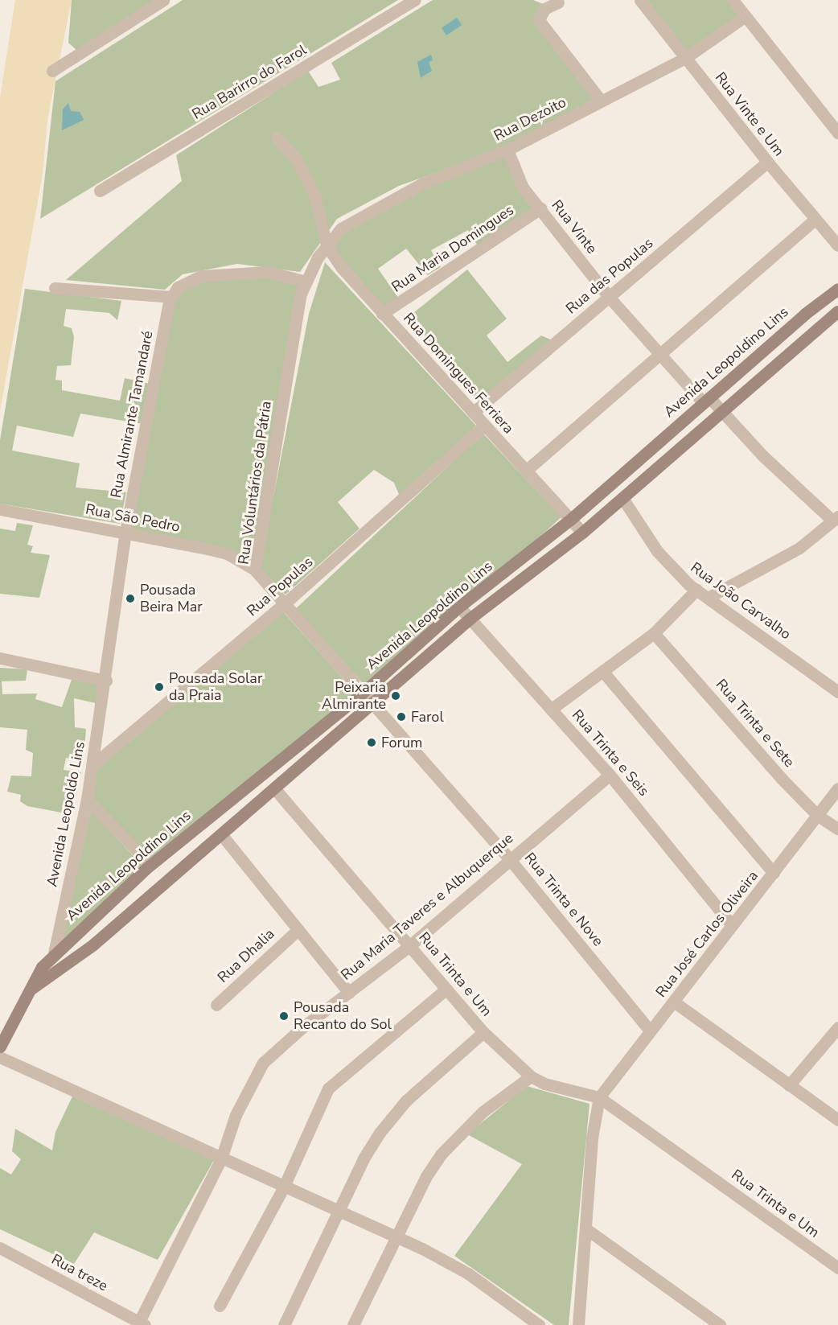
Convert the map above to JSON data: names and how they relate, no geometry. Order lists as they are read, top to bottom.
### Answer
{
  "streets": {
    "main road": ["Avenida Leopoldino Lins"],
    "street": [
      "Rua Barirro do Farol",
      "Rua Vinte e Um",
      "Rua Dezoito",
      "Rua Vinte",
      "Rua Maria Domingues",
      "Rua das Populas",
      "Rua Domingues Ferriera",
      "Rua Almirante Tamandaré",
      "Rua Voluntários da Pátria",
      "Rua São Pedro",
      "Rua Populas",
      "Rua João Carvalho",
      "Rua Trinta e Sete",
      "Rua Trinta e Seis",
      "Avenida Leopoldo Lins",
      "Rua Trinta e Nove",
      "Rua Maria Taveres e Albuquerque",
      "Rua José Carlos Oliveira",
      "Rua Dhalia",
      "Rua Trinta e Um",
      "Rua treze"
    ]
  },
  "crossings": [
    ["Rua Vinte e Um", "Rua Dezoito"],
    ["Rua Vinte e Um", "Rua das Populas"],
    ["Rua Dezoito", "Rua Vinte"],
    ["Rua Dezoito", "Rua Domingues Ferriera"],
    ["Rua Dezoito", "Rua Voluntários da Pátria"],
    ["Rua Vinte", "Rua Maria Domingues"],
    ["Rua Vinte", "Rua das Populas"],
    ["Rua Vinte", "Avenida Leopoldino Lins"],
    ["Rua Maria Domingues", "Rua Domingues Ferriera"],
    ["Rua das Populas", "Rua Domingues Ferriera"],
    ["Avenida Leopoldino Lins", "Rua Domingues Ferriera"],
    ["Avenida Leopoldino Lins", "Rua Voluntários da Pátria"],
    ["Avenida Leopoldino Lins", "Rua João Carvalho"],
    ["Avenida Leopoldino Lins", "Rua Trinta e Seis"],
    ["Avenida Leopoldino Lins", "Avenida Leopoldo Lins"],
    ["Avenida Leopoldino Lins", "Rua Trinta e Nove"],
    ["Avenida Leopoldino Lins", "Rua Trinta e Um"],
    ["Rua Domingues Ferriera", "Rua Voluntários da Pátria"],
    ["Rua Domingues Ferriera", "Rua Populas"],
    ["Rua Almirante Tamandaré", "Rua São Pedro"],
    ["Rua Almirante Tamandaré", "Avenida Leopoldo Lins"],
    ["Rua Voluntários da Pátria", "Rua São Pedro"],
    ["Rua Voluntários da Pátria", "Rua Populas"],
    ["Rua Voluntários da Pátria", "Rua Trinta e Nove"],
    ["Rua Populas", "Avenida Leopoldo Lins"],
    ["Rua Trinta e Sete", "Rua José Carlos Oliveira"],
    ["Rua Trinta e Seis", "Rua Maria Taveres e Albuquerque"],
    ["Rua Trinta e Seis", "Rua José Carlos Oliveira"],
    ["Rua Trinta e Nove", "Rua Maria Taveres e Albuquerque"],
    ["Rua Trinta e Nove", "Rua José Carlos Oliveira"],
    ["Rua Maria Taveres e Albuquerque", "Rua Trinta e Um"],
    ["Rua Maria Taveres e Albuquerque", "Rua treze"],
    ["Rua José Carlos Oliveira", "Rua Trinta e Um"]
  ],
  "places": [
    "Pousada Beira Mar",
    "Pousada Solar da Praia",
    "Peixaria Almirante",
    "Farol",
    "Forum",
    "Pousada Recanto do Sol"
  ]
}
